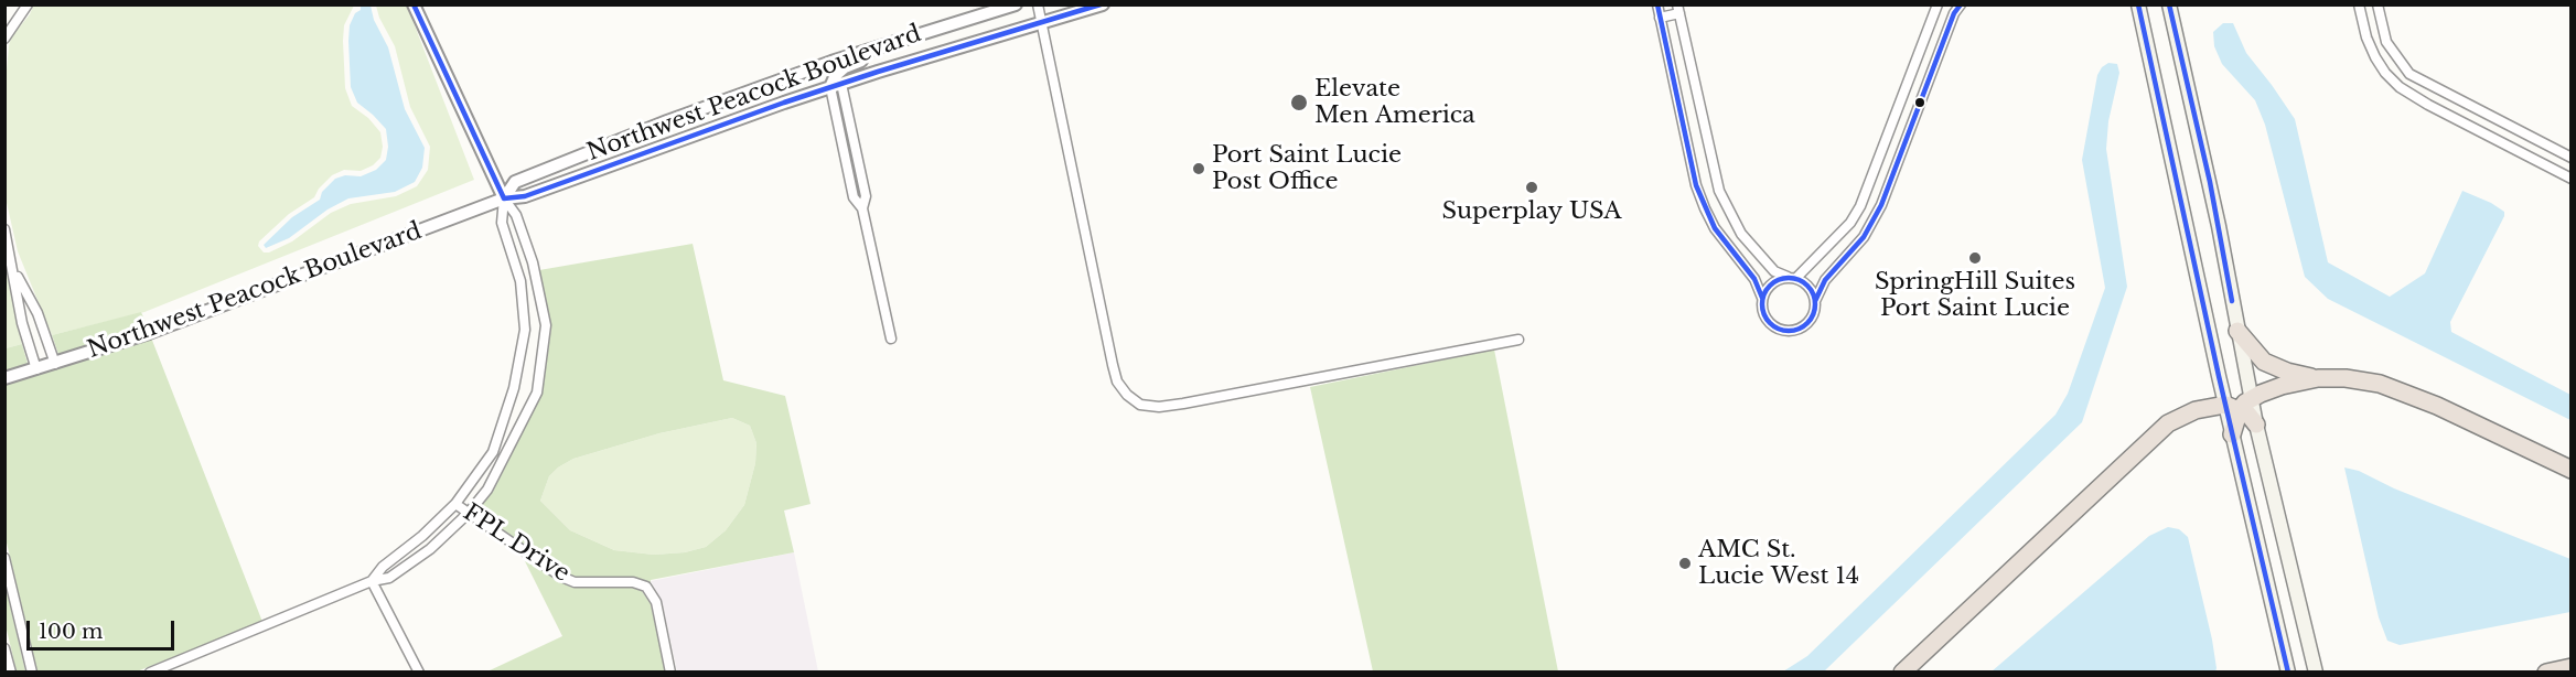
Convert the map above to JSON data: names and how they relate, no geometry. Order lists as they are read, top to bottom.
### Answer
{
  "streets": {
    "street": ["Northwest Peacock Boulevard", "FPL Drive"]
  },
  "places": [
    "Elevate Men America",
    "Port Saint Lucie Post Office",
    "Superplay USA",
    "SpringHill Suites Port Saint Lucie",
    "AMC St. Lucie West 14"
  ],
  "scale_bar": "100 m"
}
